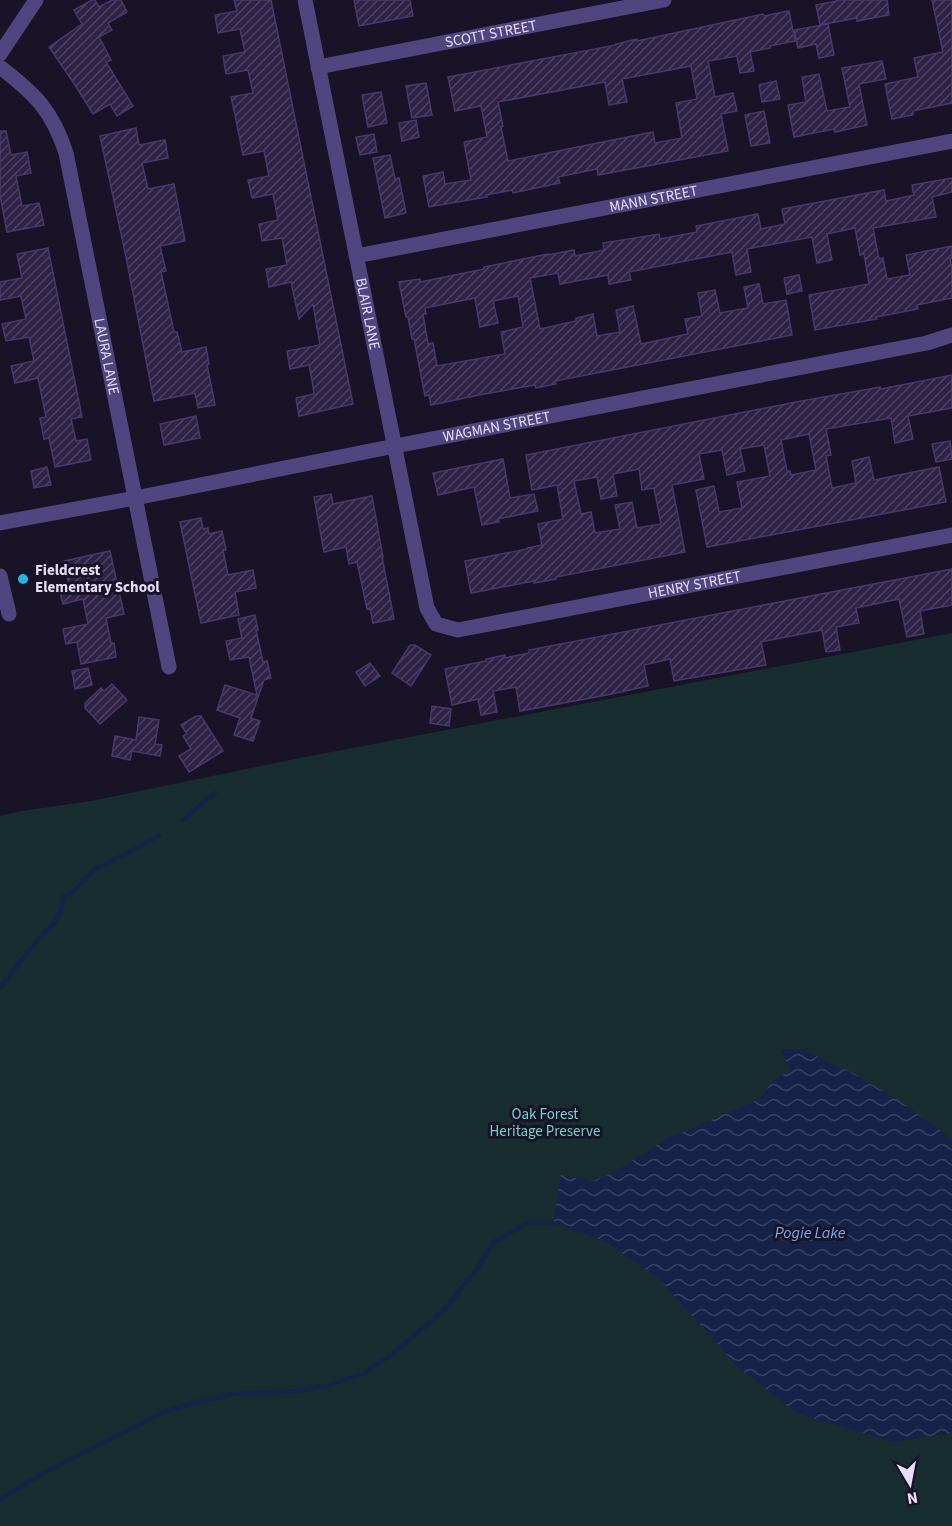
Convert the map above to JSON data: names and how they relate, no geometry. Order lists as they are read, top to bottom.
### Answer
{
  "streets": {
    "street": [
      "SCOTT STREET",
      "MANN STREET",
      "BLAIR LANE",
      "LAURA LANE",
      "WAGMAN STREET",
      "HENRY STREET"
    ]
  },
  "crossings": [
    ["SCOTT STREET", "BLAIR LANE"],
    ["MANN STREET", "BLAIR LANE"],
    ["BLAIR LANE", "WAGMAN STREET"],
    ["BLAIR LANE", "HENRY STREET"],
    ["LAURA LANE", "WAGMAN STREET"]
  ],
  "water": ["Pogie Lake"],
  "parks": ["Oak Forest Heritage Preserve"],
  "places": ["Fieldcrest Elementary School"],
  "north": "bottom"
}
